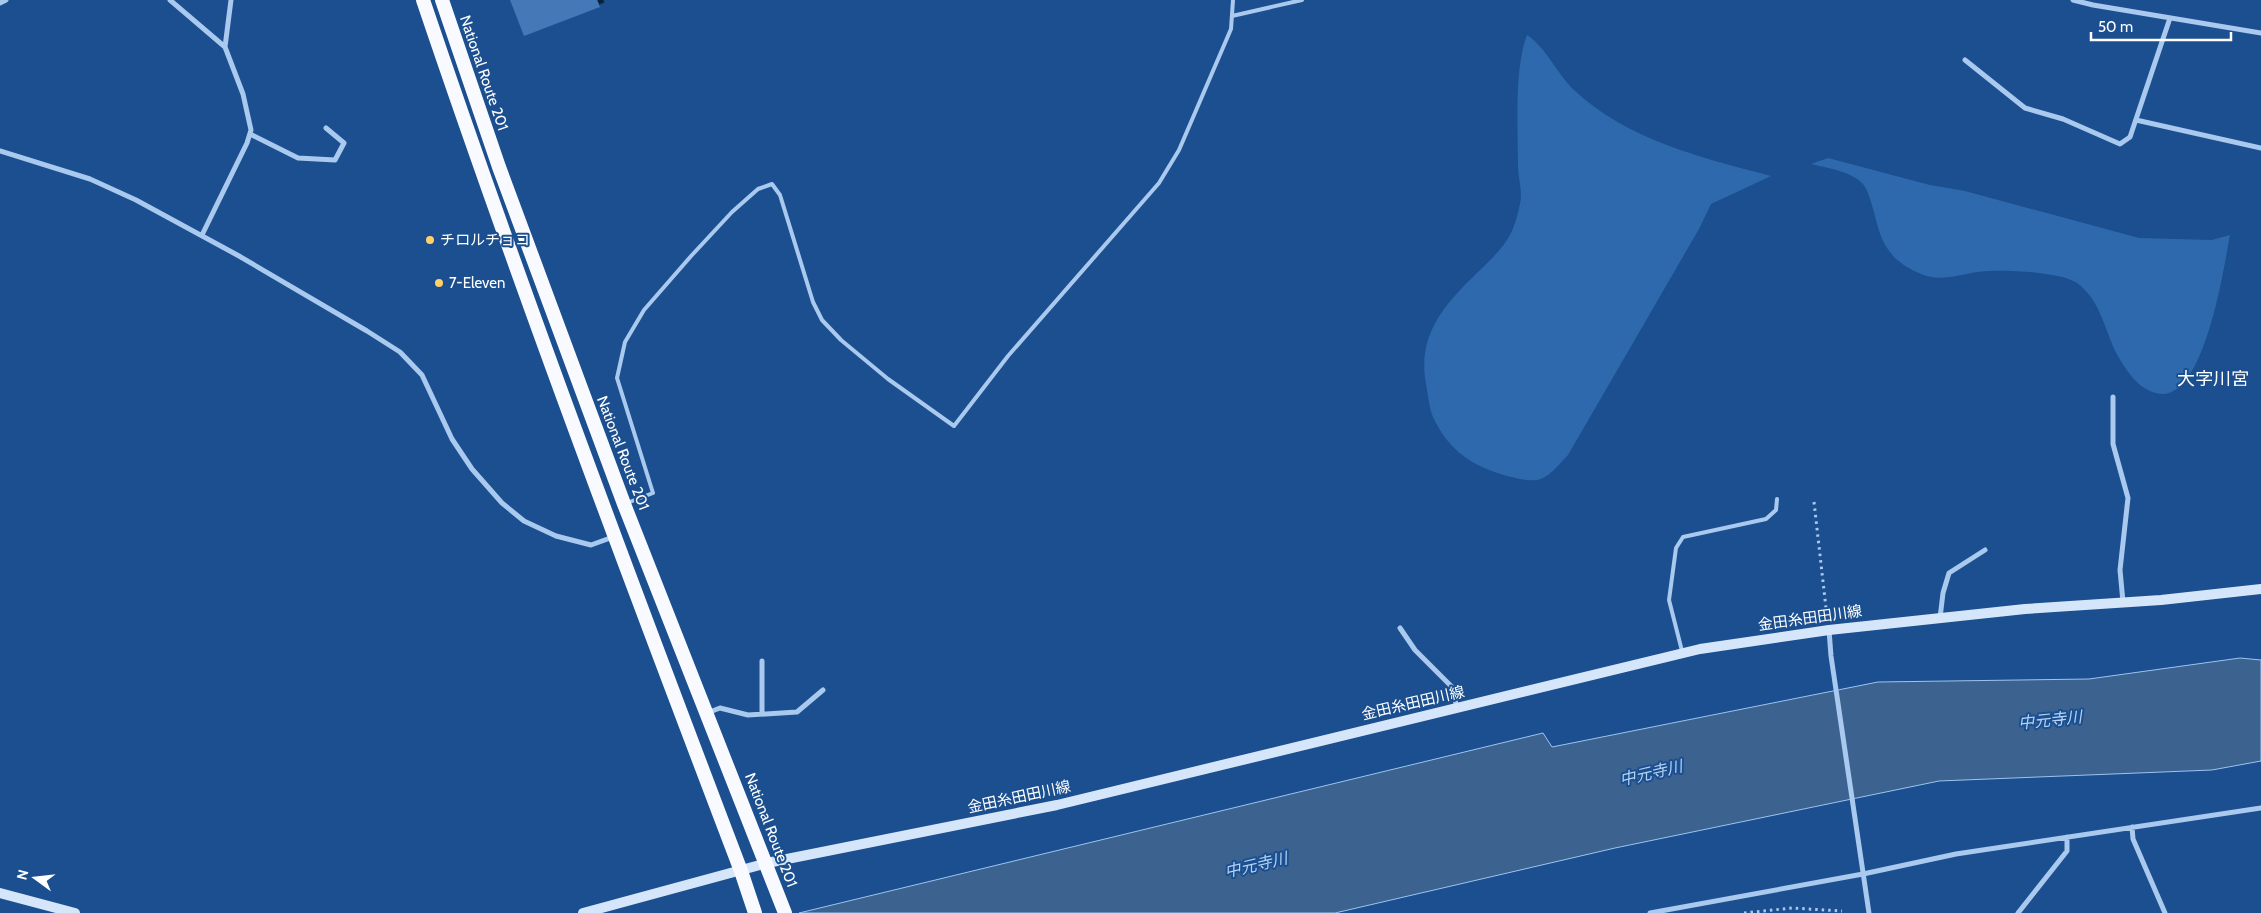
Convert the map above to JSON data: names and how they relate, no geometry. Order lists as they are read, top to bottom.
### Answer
{
  "streets": {
    "highway": ["National Route 201"],
    "main road": ["金田糸田田川線"]
  },
  "crossings": [
    ["National Route 201", "金田糸田田川線"]
  ],
  "districts": ["大字川宮"],
  "water": ["中元寺川"],
  "places": ["チロルチョコ", "7-Eleven"],
  "scale_bar": "50 m",
  "north": "left"
}
